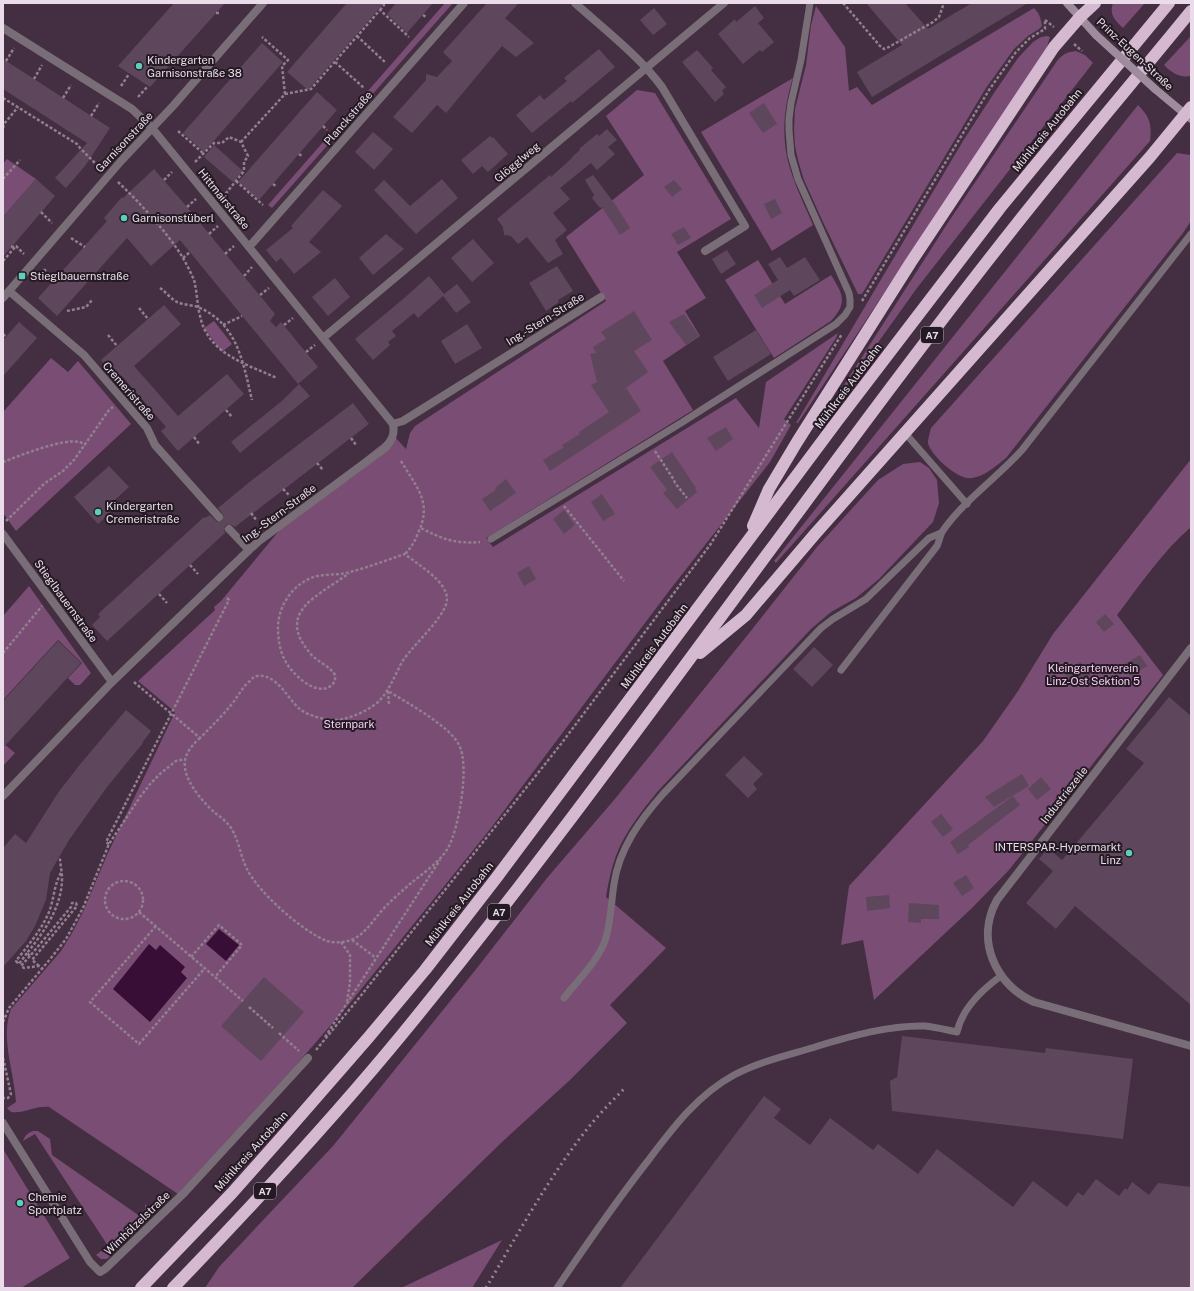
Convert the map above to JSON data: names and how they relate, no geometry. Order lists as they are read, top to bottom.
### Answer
{
  "streets": {
    "highway": ["Mühlkreis Autobahn", "A7"],
    "main road": ["Prinz-Eugen-Straße"],
    "street": [
      "Planckstraße",
      "Garnisonstraße",
      "Glögglweg",
      "Hittmairstraße",
      "Ing.-Stern-Straße",
      "Cremeristraße",
      "Stieglbauernstraße",
      "Industriezeile",
      "Wimhölzelstraße"
    ]
  },
  "crossings": [
    ["Planckstraße", "Hittmairstraße"],
    ["Garnisonstraße", "Hittmairstraße"],
    ["Garnisonstraße", "Cremeristraße"],
    ["Glögglweg", "Hittmairstraße"],
    ["Hittmairstraße", "Ing.-Stern-Straße"],
    ["Ing.-Stern-Straße", "Stieglbauernstraße"]
  ],
  "parks": ["Kleingartenverein Linz-Ost Sektion 5", "Sternpark"],
  "places": {
    "other": [
      "Kindergarten Garnisonstraße 38",
      "Garnisonstüberl",
      "Kindergarten Cremeristraße",
      "INTERSPAR-Hypermarkt Linz",
      "Chemie Sportplatz"
    ],
    "transit": ["Stieglbauernstraße"]
  }
}
